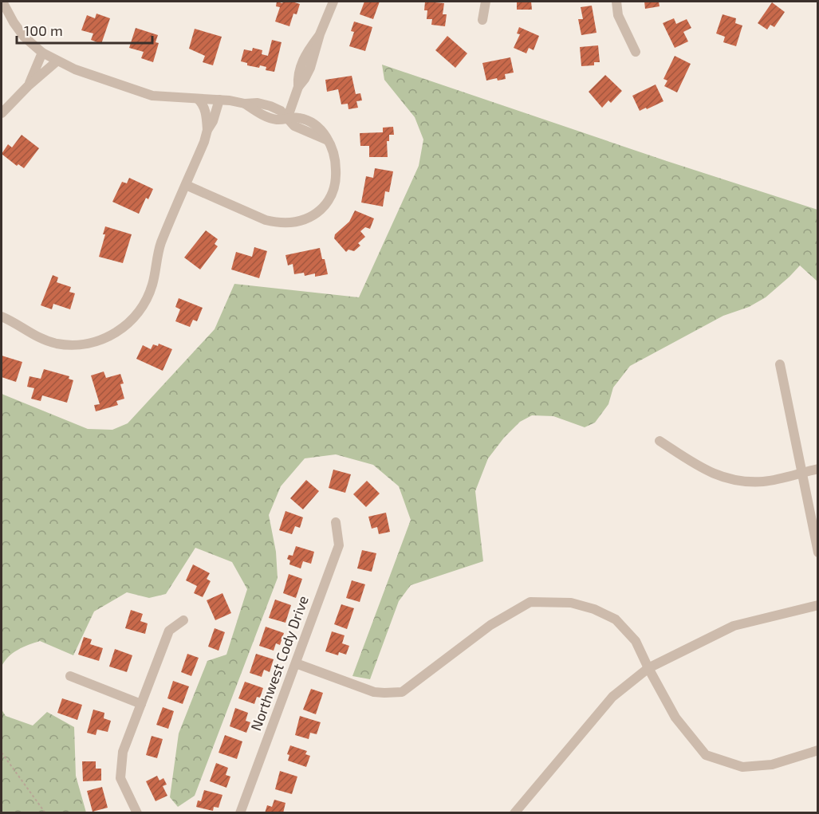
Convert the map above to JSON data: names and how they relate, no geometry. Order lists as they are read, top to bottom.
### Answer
{
  "streets": {
    "street": ["Northwest Cody Drive"]
  },
  "scale_bar": "100 m"
}
